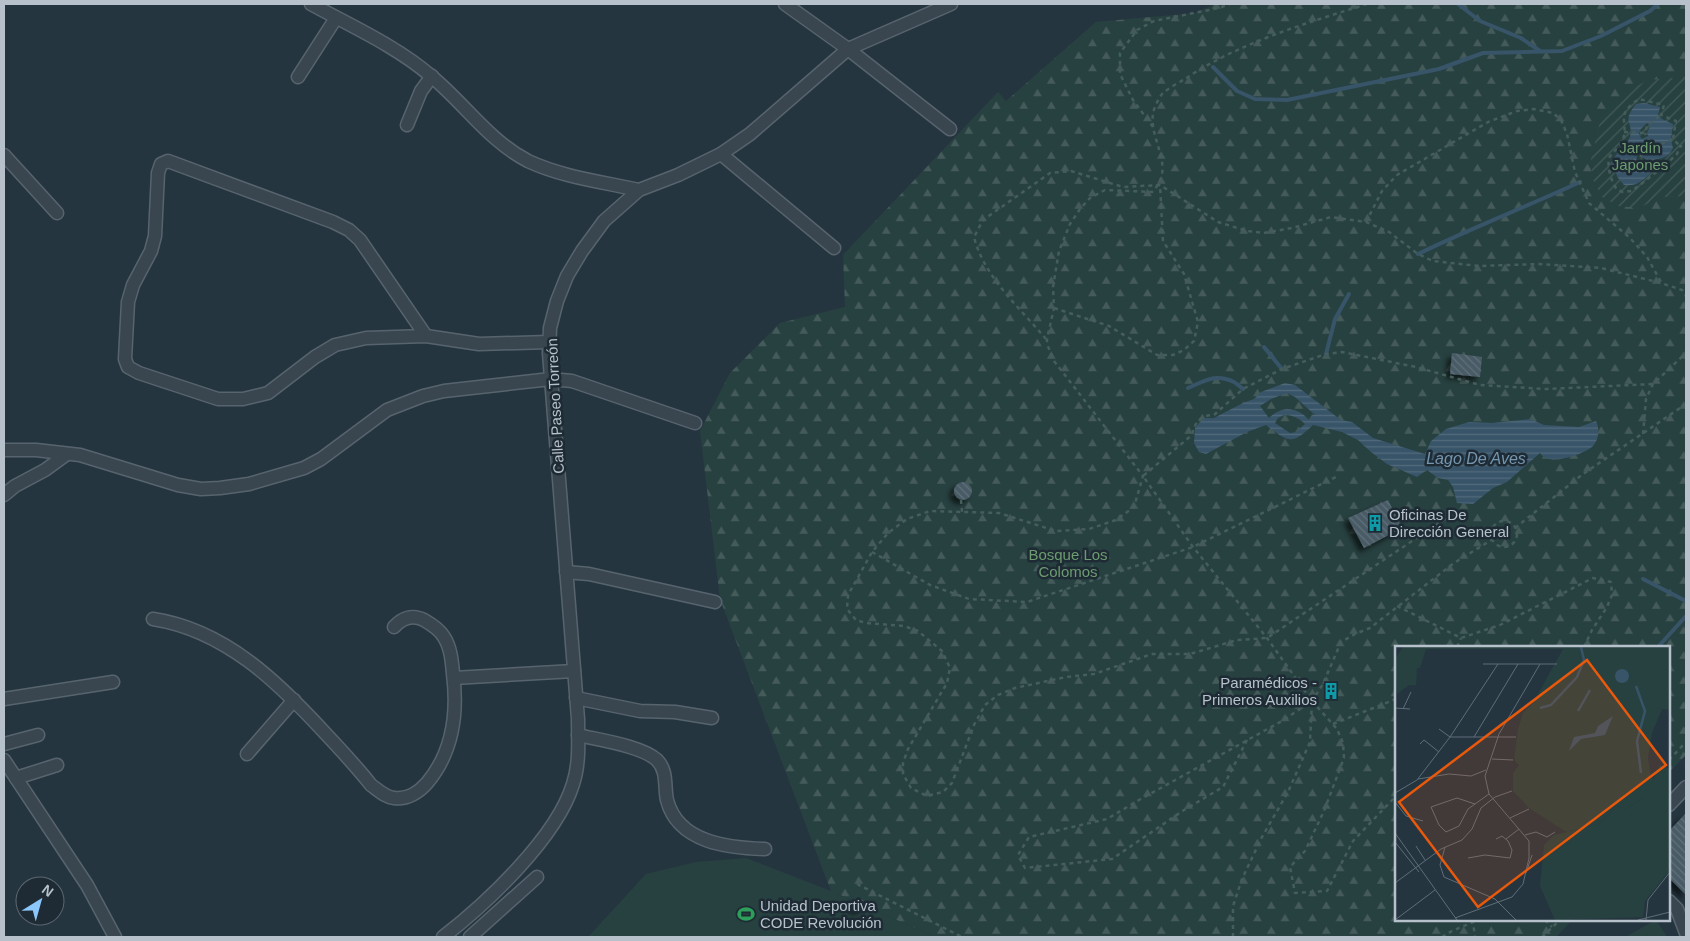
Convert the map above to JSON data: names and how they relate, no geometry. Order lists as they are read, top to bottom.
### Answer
{
  "streets": {
    "street": ["Calle Paseo Torreón"]
  },
  "water": ["Lago De Aves"],
  "parks": ["Jardín Japones", "Bosque Los Colomos"],
  "places": {
    "building": ["Oficinas De Dirección General", "Paramédicos - Primeros Auxilios"],
    "sports": ["Unidad Deportiva CODE Revolución"]
  },
  "north": "top right"
}
